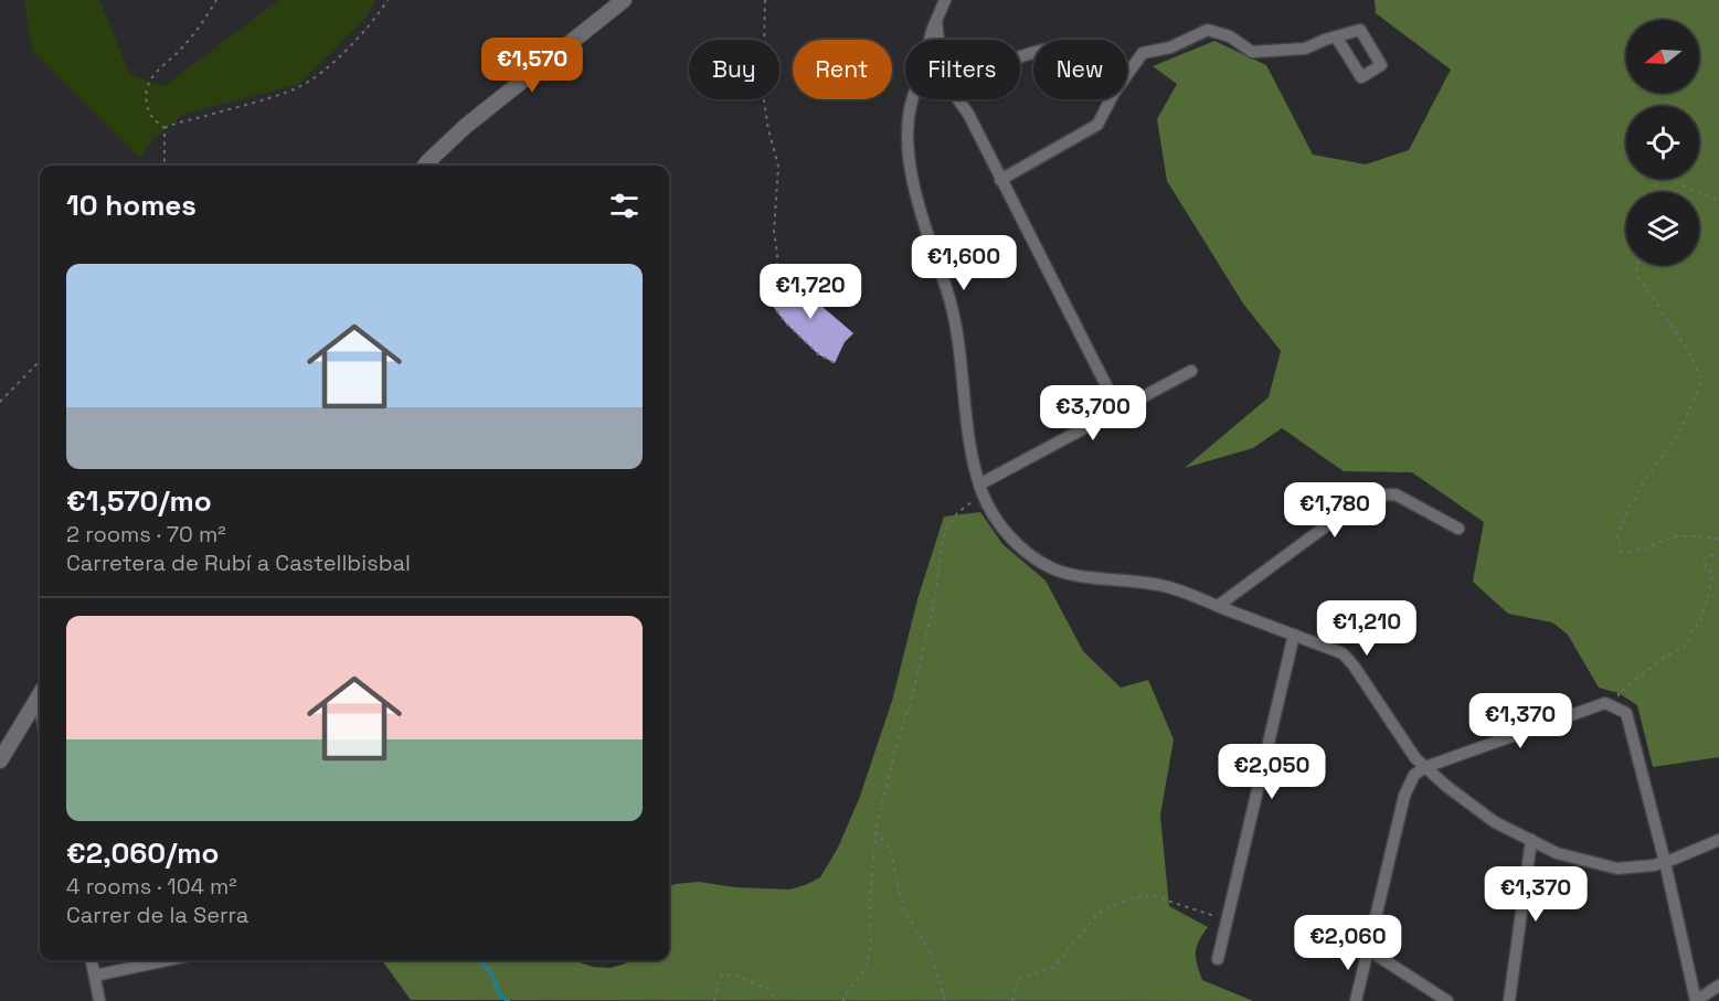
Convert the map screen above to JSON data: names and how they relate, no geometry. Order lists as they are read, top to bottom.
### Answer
{
  "north": "left",
  "page": {
    "price": [
      "€1,570",
      "€1,600",
      "€1,720",
      "€3,700",
      "€1,780",
      "€1,210",
      "€1,370",
      "€2,050",
      "€1,370",
      "€2,060"
    ],
    "chip": [
      "Buy",
      "Rent",
      "Filters",
      "New"
    ],
    "heading": "10 homes",
    "list": [
      {
        "name": "€1,570/mo",
        "note": "2 rooms · 70 m² · Carretera de Rubí a Castellbisbal"
      },
      {
        "name": "€2,060/mo",
        "note": "4 rooms · 104 m² · Carrer de la Serra"
      }
    ]
  }
}
